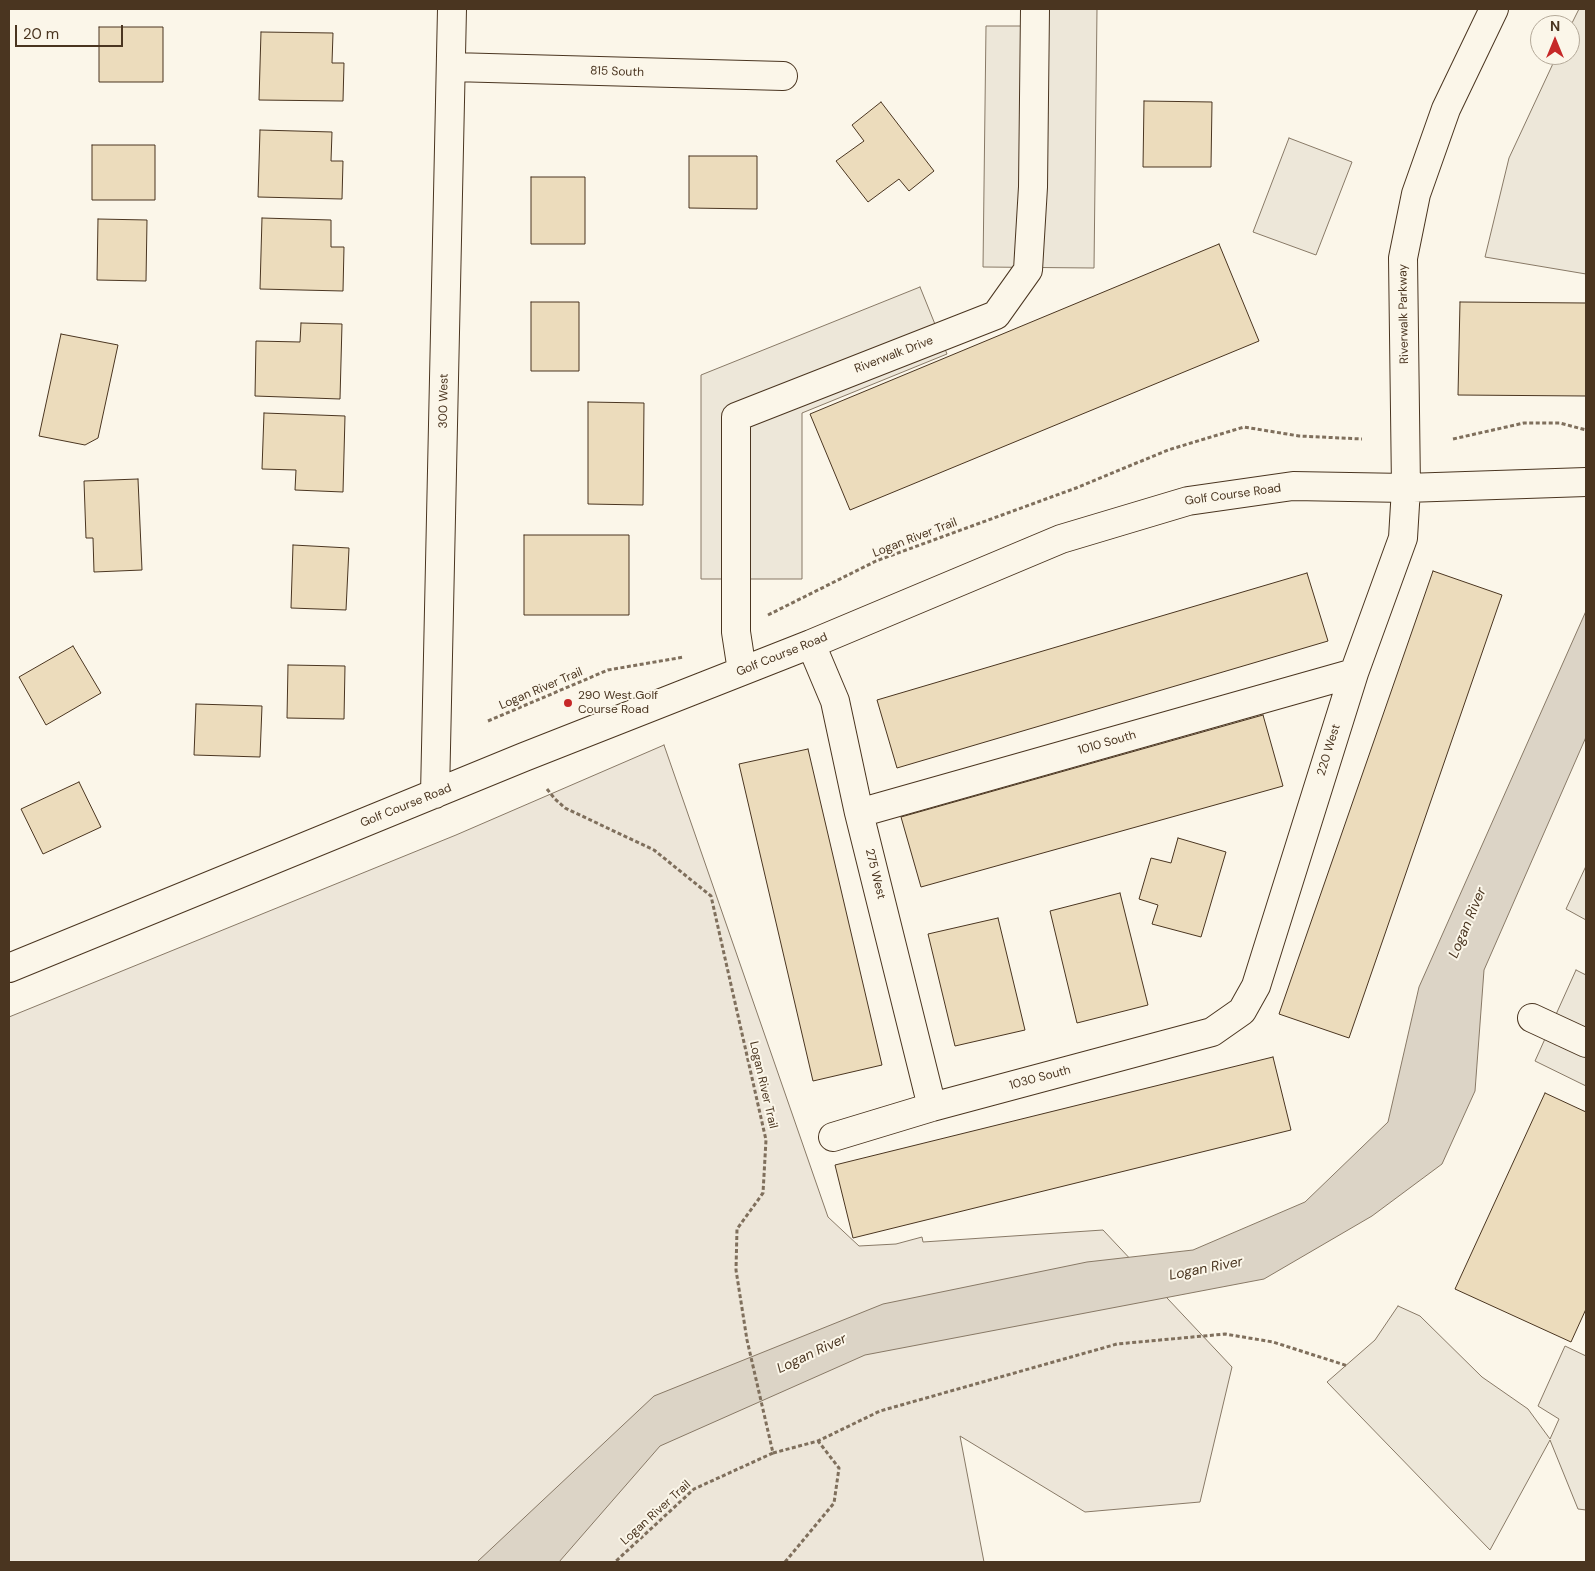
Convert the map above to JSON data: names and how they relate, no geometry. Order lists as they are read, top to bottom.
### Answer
{
  "streets": {
    "street": [
      "815 South",
      "Riverwalk Parkway",
      "Riverwalk Drive",
      "300 West",
      "Golf Course Road",
      "1010 South",
      "220 West",
      "275 West",
      "1030 South"
    ],
    "path": ["Logan River Trail"]
  },
  "crossings": [
    ["815 South", "300 West"],
    ["Riverwalk Parkway", "Golf Course Road"],
    ["Riverwalk Parkway", "220 West"],
    ["Riverwalk Drive", "Golf Course Road"],
    ["Riverwalk Drive", "Logan River Trail"],
    ["300 West", "Golf Course Road"],
    ["Golf Course Road", "220 West"],
    ["Golf Course Road", "275 West"],
    ["1010 South", "220 West"],
    ["1010 South", "275 West"],
    ["220 West", "1030 South"],
    ["275 West", "1030 South"]
  ],
  "water": ["Logan River"],
  "places": ["290 West Golf Course Road"],
  "scale_bar": "20 m",
  "north": "top"
}
